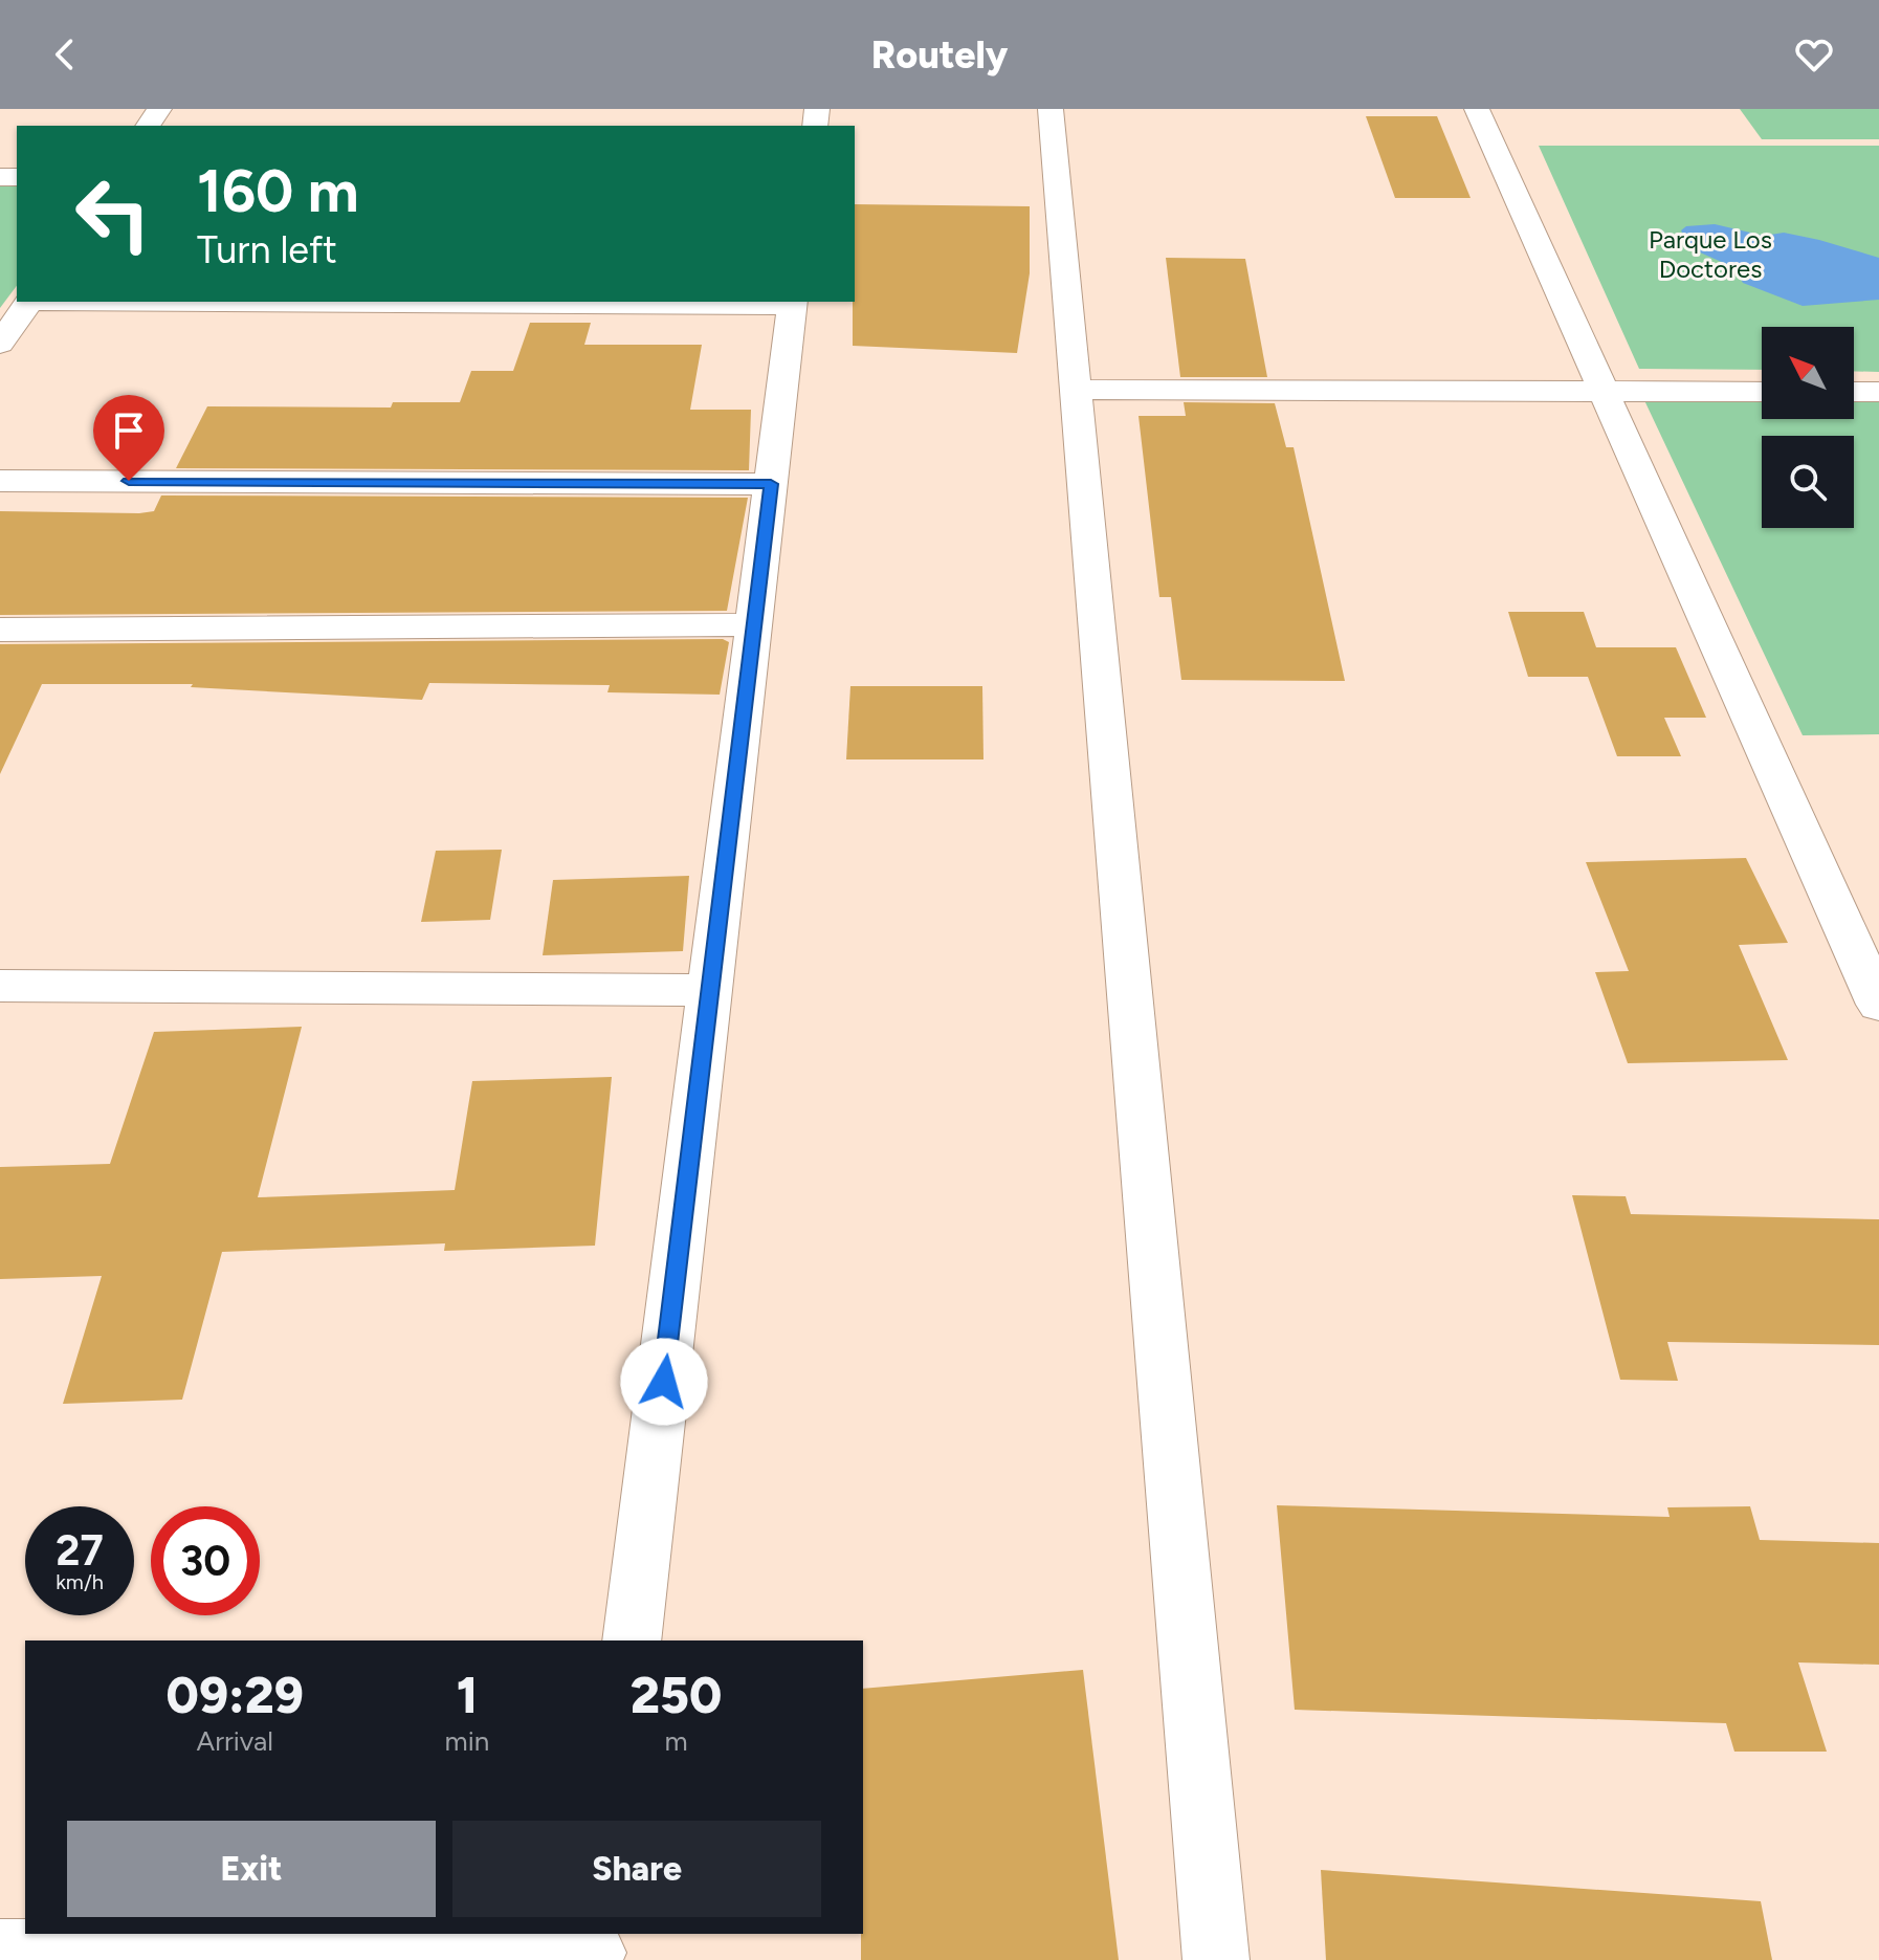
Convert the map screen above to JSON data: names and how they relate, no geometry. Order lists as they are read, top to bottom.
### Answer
{
  "parks": ["Parque Los Doctores"],
  "north": "top left",
  "page": {
    "header": "Routely",
    "turn": ["160 m", "Turn left"],
    "speed": "27 km/h",
    "limit": "30",
    "eta": [
      "09:29",
      "Arrival",
      "1",
      "min",
      "250",
      "m"
    ],
    "buttons": ["Exit", "Share"]
  }
}
